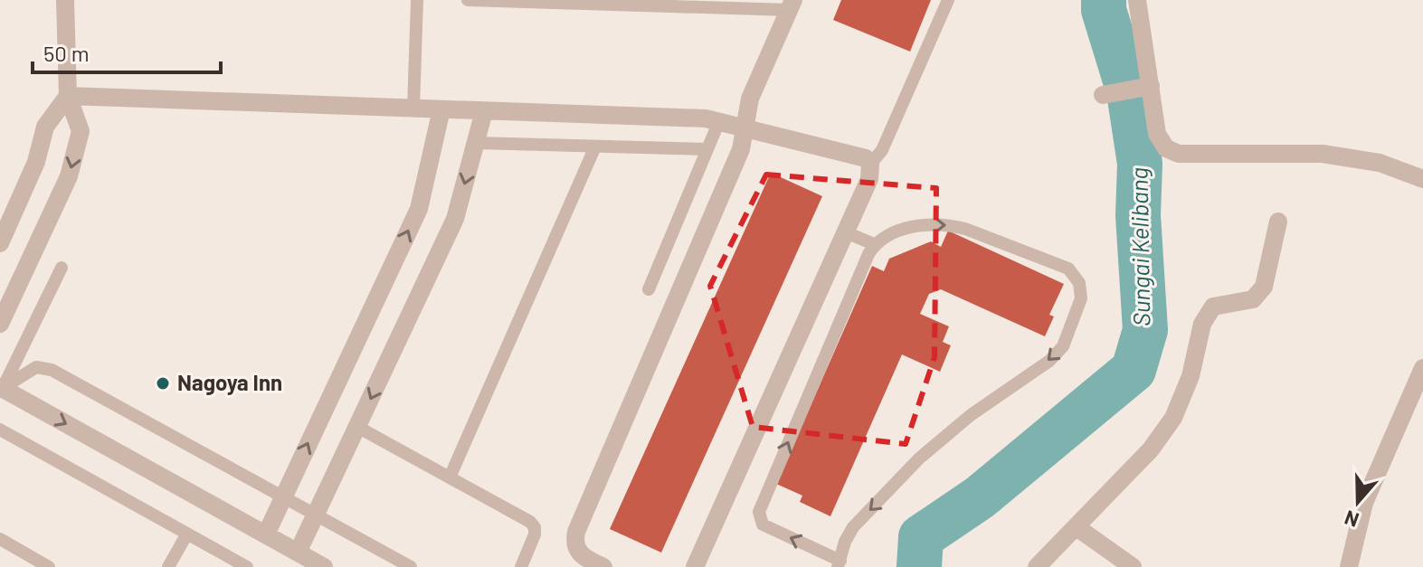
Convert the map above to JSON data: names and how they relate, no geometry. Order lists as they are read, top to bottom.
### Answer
{
  "water": ["Sungai Kelibang"],
  "places": ["Nagoya Inn"],
  "scale_bar": "50 m",
  "north": "bottom"
}
